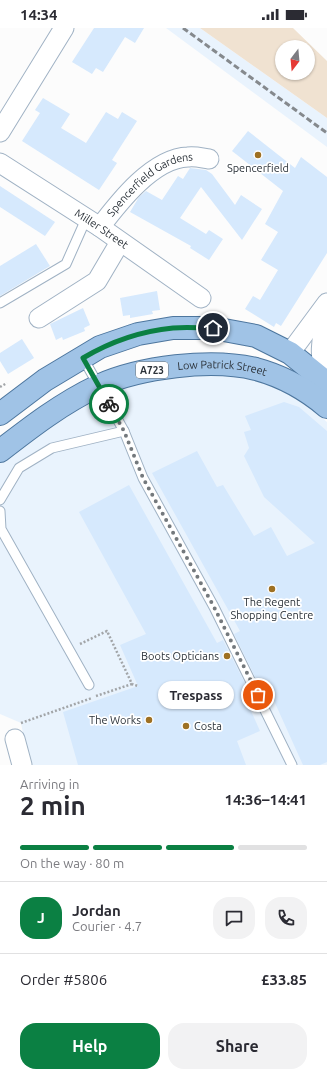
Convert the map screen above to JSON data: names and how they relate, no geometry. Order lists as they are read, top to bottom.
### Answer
{
  "streets": {
    "main road": ["A723", "Low Patrick Street"],
    "street": ["Spencerfield Gardens", "Miller Street"]
  },
  "crossings": [
    ["Spencerfield Gardens", "Miller Street"],
    ["A723", "Low Patrick Street"]
  ],
  "places": [
    "Spencerfield",
    "The Regent Shopping Centre",
    "Boots Opticians",
    "Trespass",
    "The Works",
    "Costa"
  ],
  "north": "bottom",
  "page": {
    "status": "14:34",
    "bubble": "Trespass",
    "heading": ["2 min", "Arriving in", "14:36–14:41"],
    "panel": [
      "Jordan",
      "Courier · 4.7",
      "Order #5806",
      "£33.85"
    ],
    "bar": "On the way · 80 m",
    "round": "J",
    "buttons": ["Help", "Share"]
  }
}
